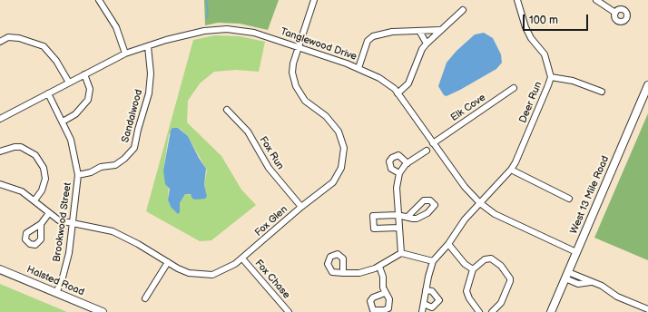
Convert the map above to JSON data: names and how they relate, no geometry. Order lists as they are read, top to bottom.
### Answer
{
  "streets": {
    "street": [
      "Tanglewood Drive",
      "Deer Run",
      "Elk Cove",
      "Sandalwood",
      "Fox Run",
      "West 13 Mile Road",
      "Fox Glen",
      "Brookwood Street",
      "Fox Chase",
      "Halsted Road"
    ]
  },
  "crossings": [
    ["Tanglewood Drive", "Deer Run"],
    ["Tanglewood Drive", "Elk Cove"],
    ["Tanglewood Drive", "Sandalwood"],
    ["Tanglewood Drive", "West 13 Mile Road"],
    ["Tanglewood Drive", "Fox Glen"],
    ["Tanglewood Drive", "Brookwood Street"],
    ["Sandalwood", "Brookwood Street"],
    ["Fox Run", "Fox Glen"],
    ["Fox Glen", "Brookwood Street"],
    ["Fox Glen", "Fox Chase"],
    ["Brookwood Street", "Halsted Road"]
  ],
  "scale_bar": "100 m"
}
